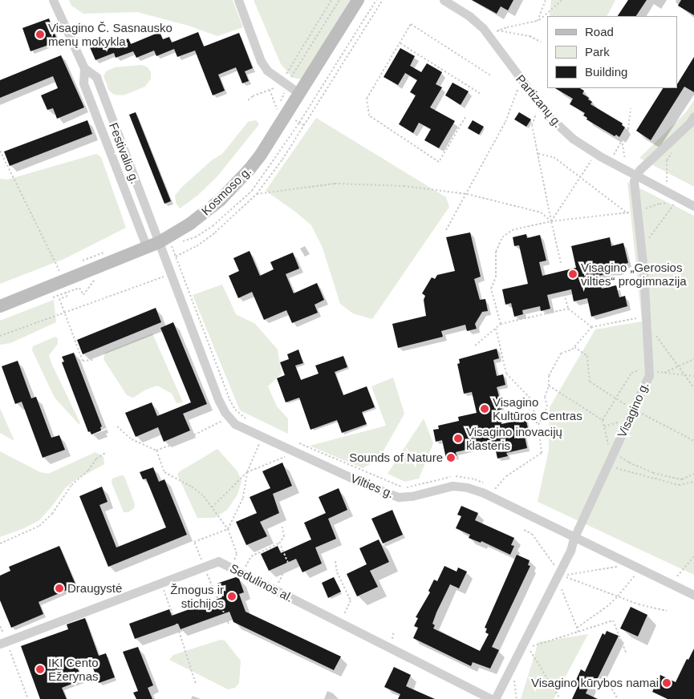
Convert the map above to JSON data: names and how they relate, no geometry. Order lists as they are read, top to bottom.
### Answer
{
  "streets": {
    "main road": ["Kosmoso g."],
    "street": [
      "Partizanų g.",
      "Festivalio g.",
      "Visagino g.",
      "Vilties g.",
      "Sedulinos al."
    ]
  },
  "crossings": [
    ["Partizanų g.", "Visagino g."],
    ["Festivalio g.", "Kosmoso g."],
    ["Festivalio g.", "Vilties g."],
    ["Kosmoso g.", "Vilties g."],
    ["Visagino g.", "Vilties g."]
  ],
  "places": [
    "Visagino Č. Sasnausko menų mokykla",
    "Visagino „Gerosios vilties“ progimnazija",
    "Visagino Kultūros Centras",
    "Visagino inovacijų klasteris",
    "Sounds of Nature",
    "Draugystė",
    "Žmogus ir stichijos",
    "IKI Cento Ežerynas",
    "Visagino kūrybos namai"
  ],
  "legend": ["Road", "Park", "Building"]
}
